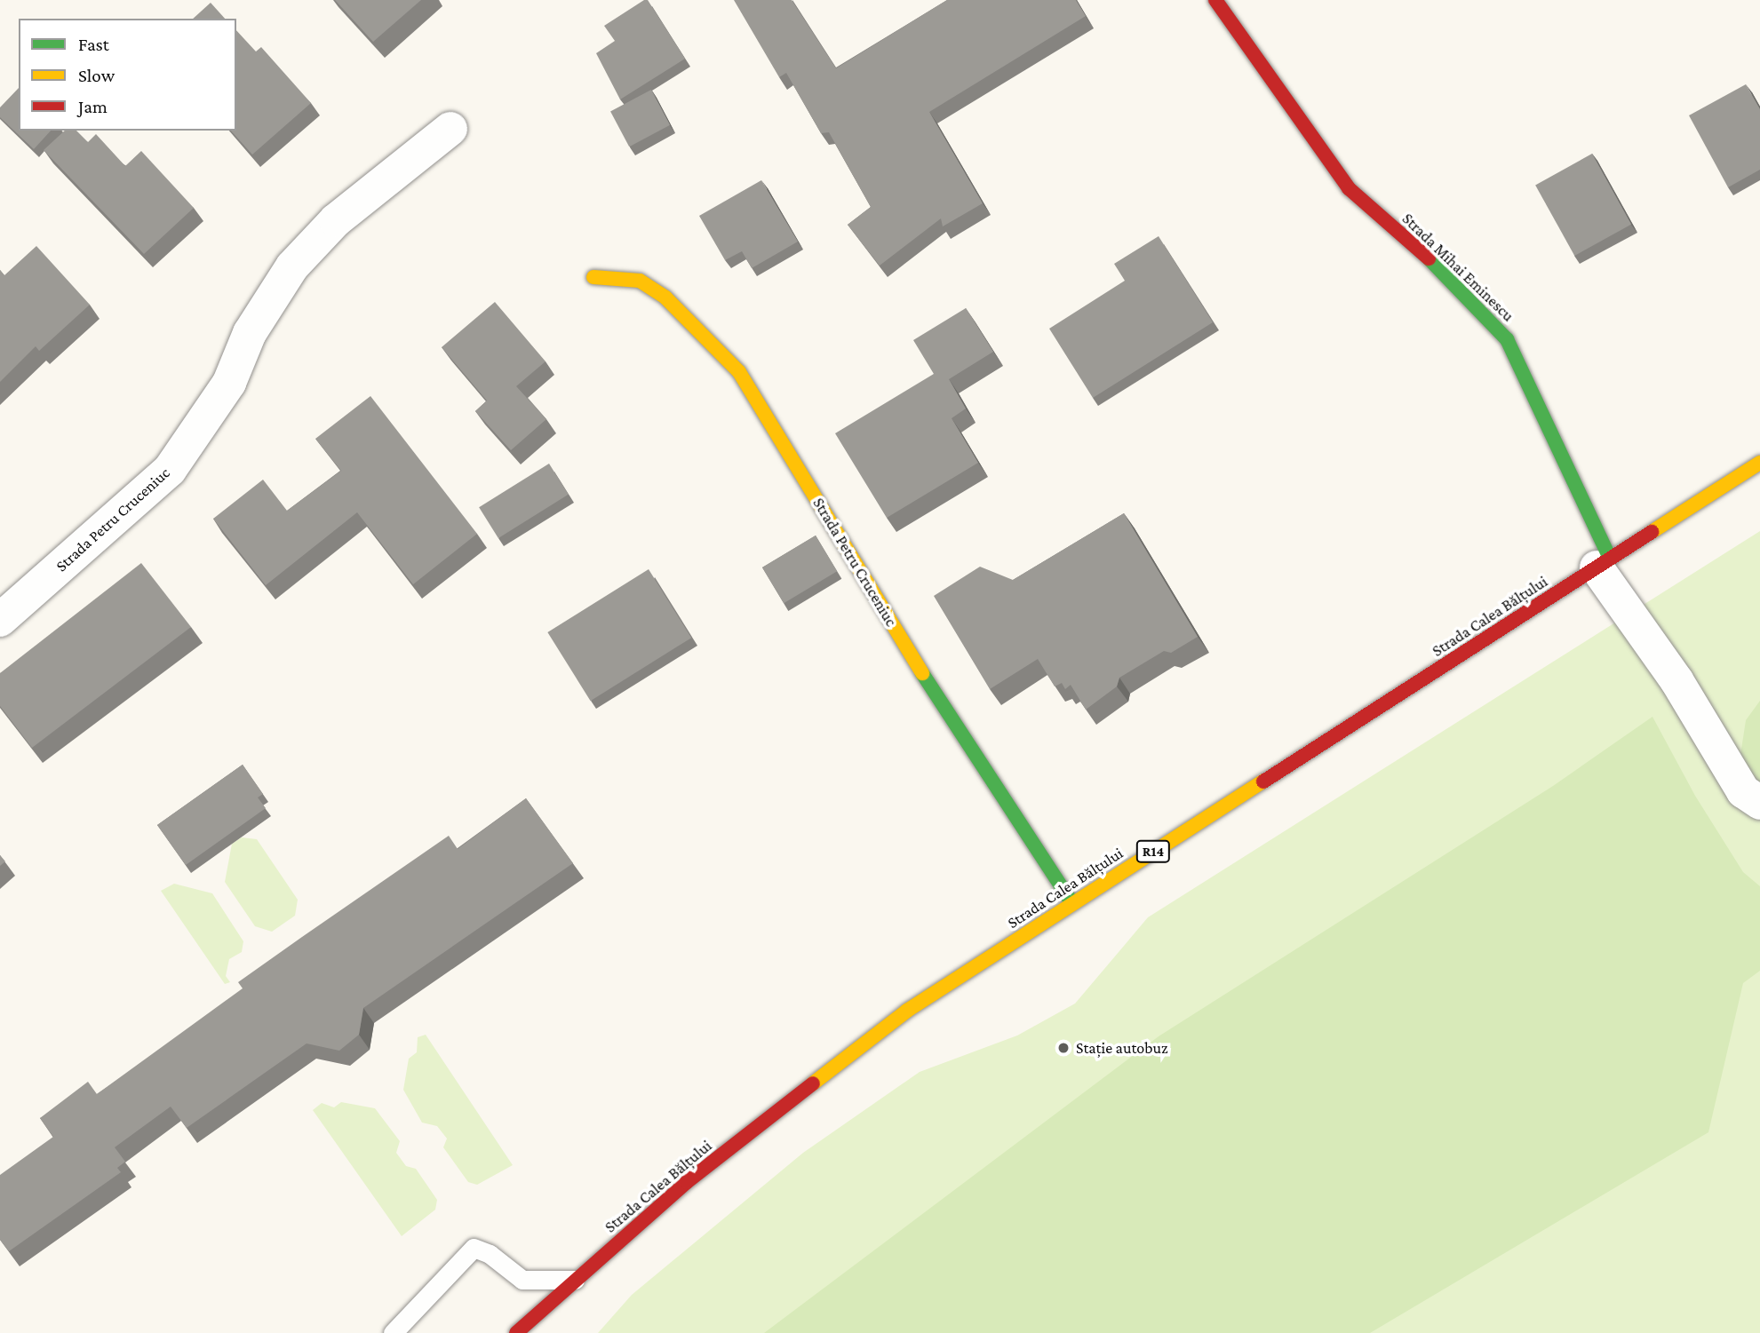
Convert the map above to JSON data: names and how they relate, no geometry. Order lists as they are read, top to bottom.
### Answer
{
  "streets": {
    "main road": [
      "Strada Mihai Eminescu",
      "Strada Petru Cruceniuc",
      "Strada Calea Bălțului",
      "R14"
    ]
  },
  "crossings": [
    ["Strada Mihai Eminescu", "Strada Calea Bălțului"],
    ["Strada Petru Cruceniuc", "Strada Calea Bălțului"],
    ["Strada Calea Bălțului", "R14"]
  ],
  "places": ["Stație autobuz"],
  "legend": ["Fast", "Slow", "Jam"]
}
